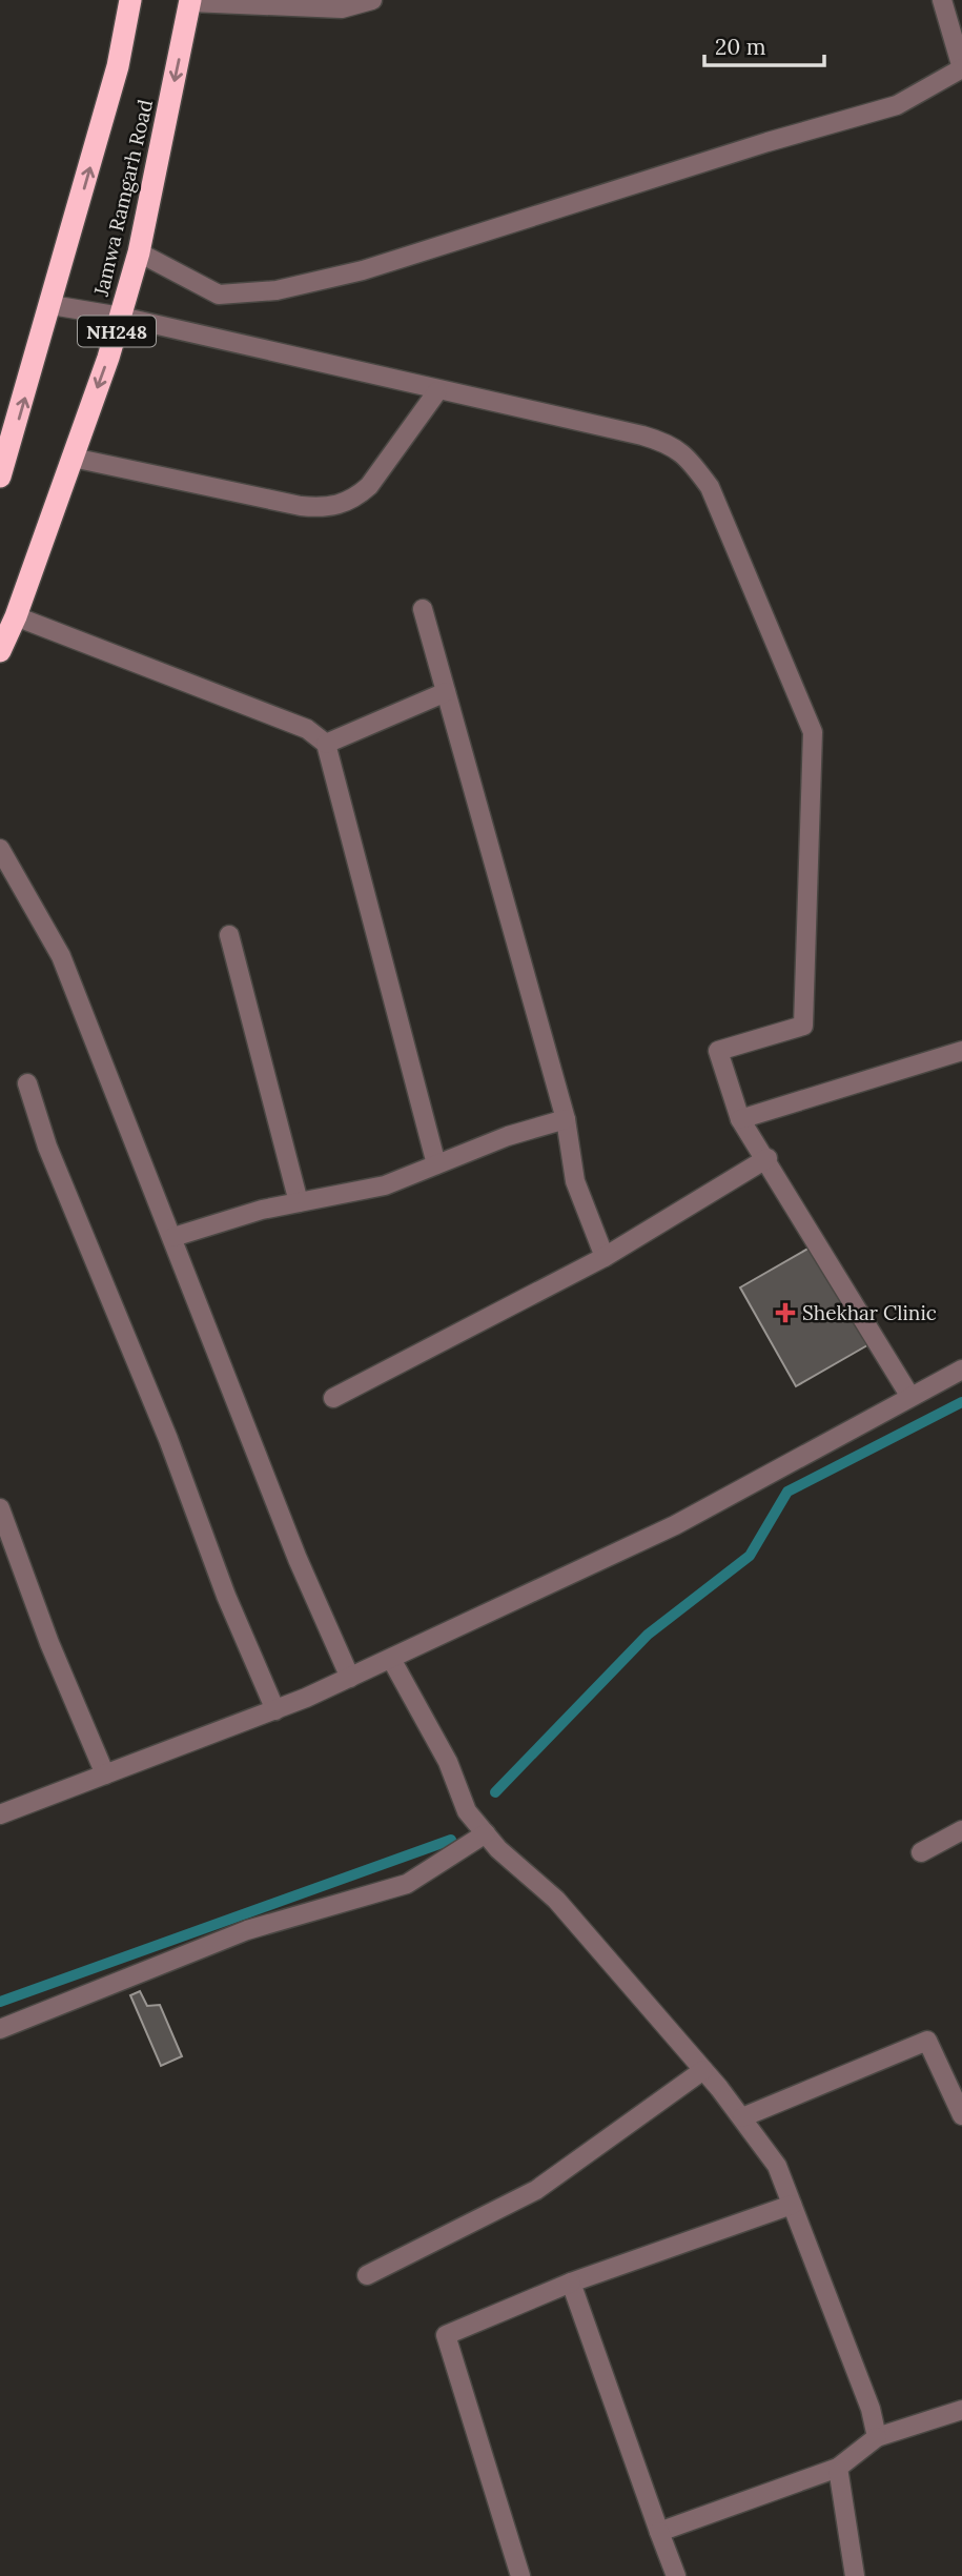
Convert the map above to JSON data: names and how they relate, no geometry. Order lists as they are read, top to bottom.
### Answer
{
  "streets": {
    "highway": ["Jamwa Ramgarh Road", "NH248"]
  },
  "places": {
    "health": ["Shekhar Clinic"]
  },
  "scale_bar": "20 m"
}
